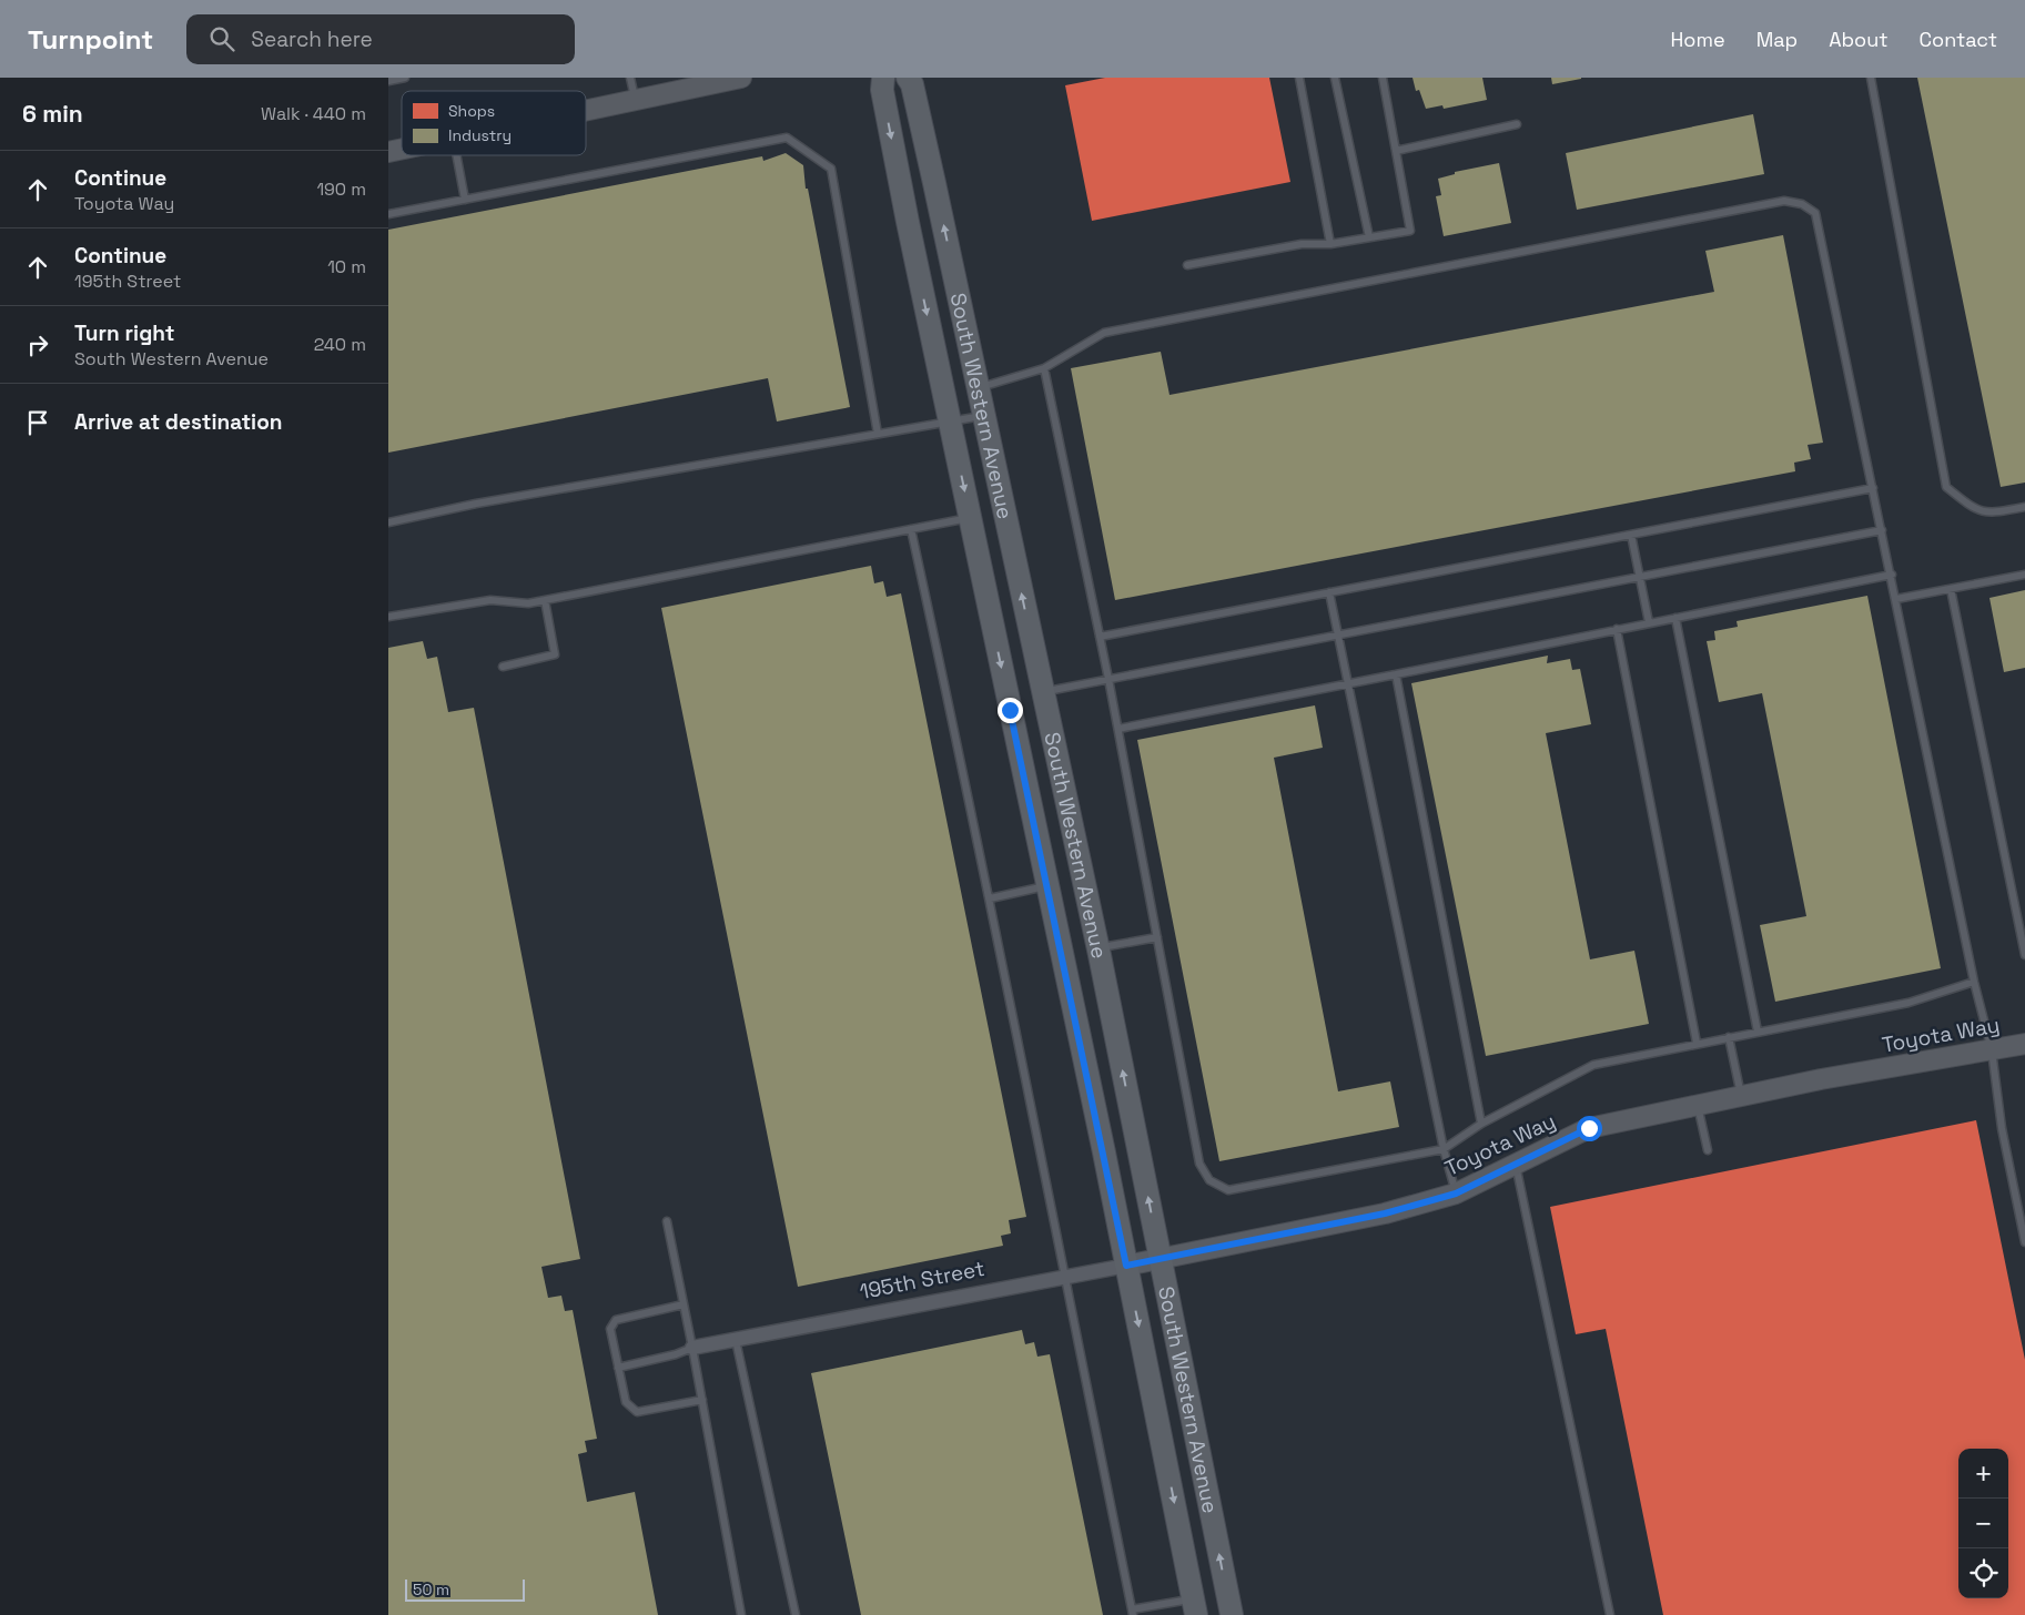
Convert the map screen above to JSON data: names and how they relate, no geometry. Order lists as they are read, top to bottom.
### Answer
{
  "streets": {
    "main road": ["South Western Avenue"],
    "street": ["Toyota Way", "195th Street"]
  },
  "crossings": [
    ["South Western Avenue", "Toyota Way"],
    ["South Western Avenue", "195th Street"],
    ["Toyota Way", "195th Street"]
  ],
  "legend": ["Shops", "Industry"],
  "scale_bar": "50 m",
  "page": {
    "header": "Turnpoint",
    "search": "Search here",
    "nav": [
      "Home",
      "Map",
      "About",
      "Contact"
    ],
    "heading": ["6 min", "Walk · 440 m"],
    "list": [
      ["Continue", "Toyota Way", "190 m"],
      ["Continue", "195th Street", "10 m"],
      ["Turn right", "South Western Avenue", "240 m"],
      "Arrive at destination"
    ],
    "map_buttons": ["+", "−"],
    "scale": "50 m"
  }
}
